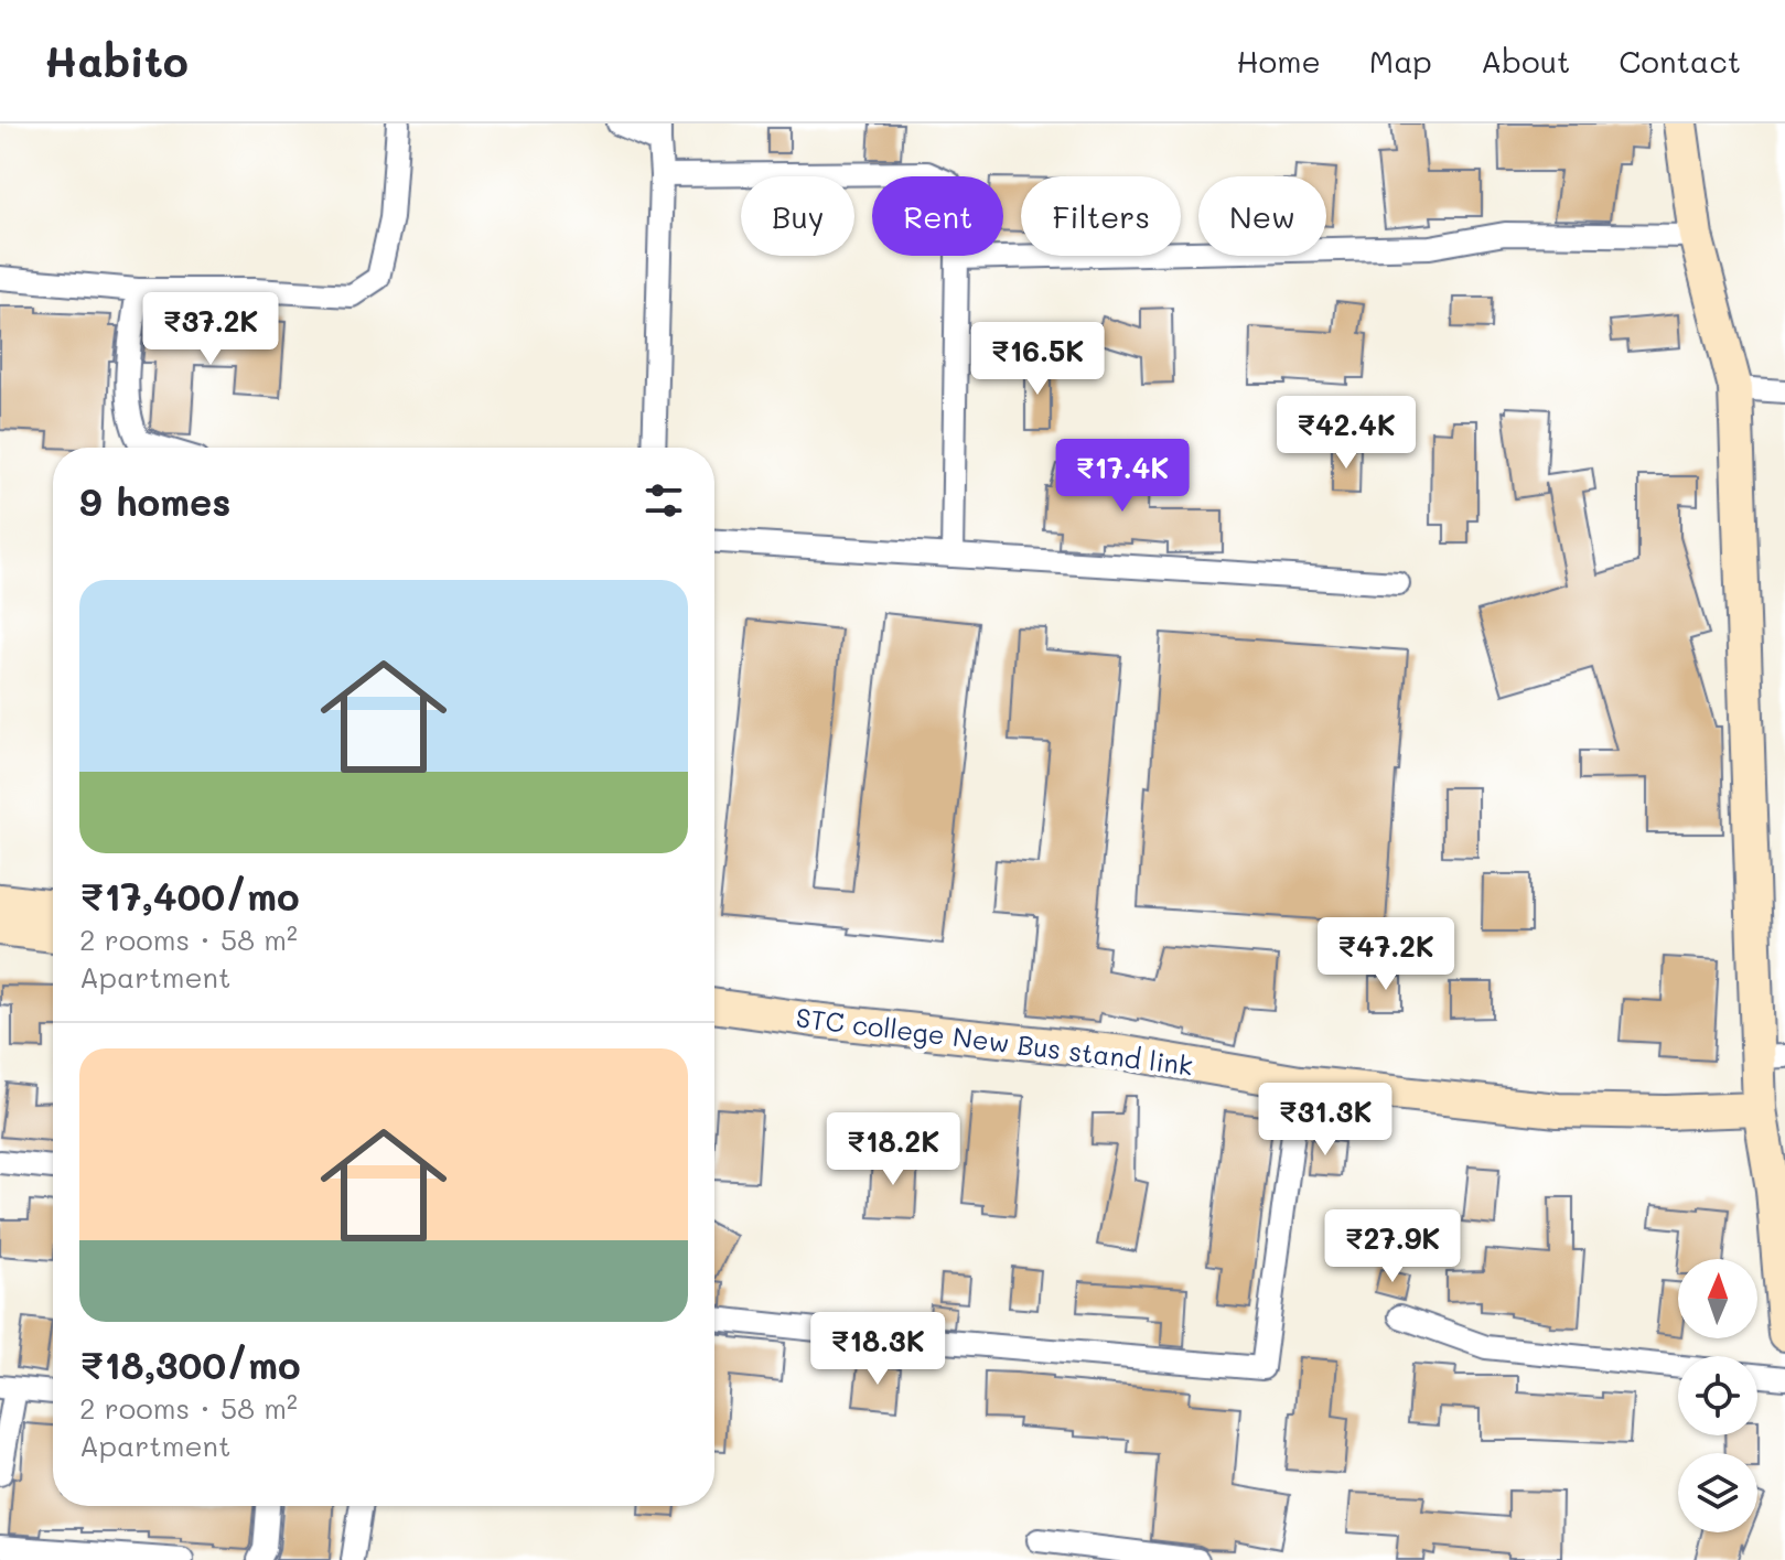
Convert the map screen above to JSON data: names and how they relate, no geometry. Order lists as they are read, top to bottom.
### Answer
{
  "streets": {
    "street": ["STC college New Bus stand link"]
  },
  "north": "top",
  "page": {
    "header": "Habito",
    "nav": [
      "Home",
      "Map",
      "About",
      "Contact"
    ],
    "chip": [
      "Buy",
      "Rent",
      "Filters",
      "New"
    ],
    "price": [
      "₹37.2K",
      "₹16.5K",
      "₹42.4K",
      "₹17.4K",
      "₹47.2K",
      "₹31.3K",
      "₹18.2K",
      "₹27.9K",
      "₹18.3K"
    ],
    "heading": "9 homes",
    "list": [
      {
        "name": "₹17,400/mo",
        "note": "2 rooms · 58 m² · Apartment"
      },
      {
        "name": "₹18,300/mo",
        "note": "2 rooms · 58 m² · Apartment"
      }
    ]
  }
}
